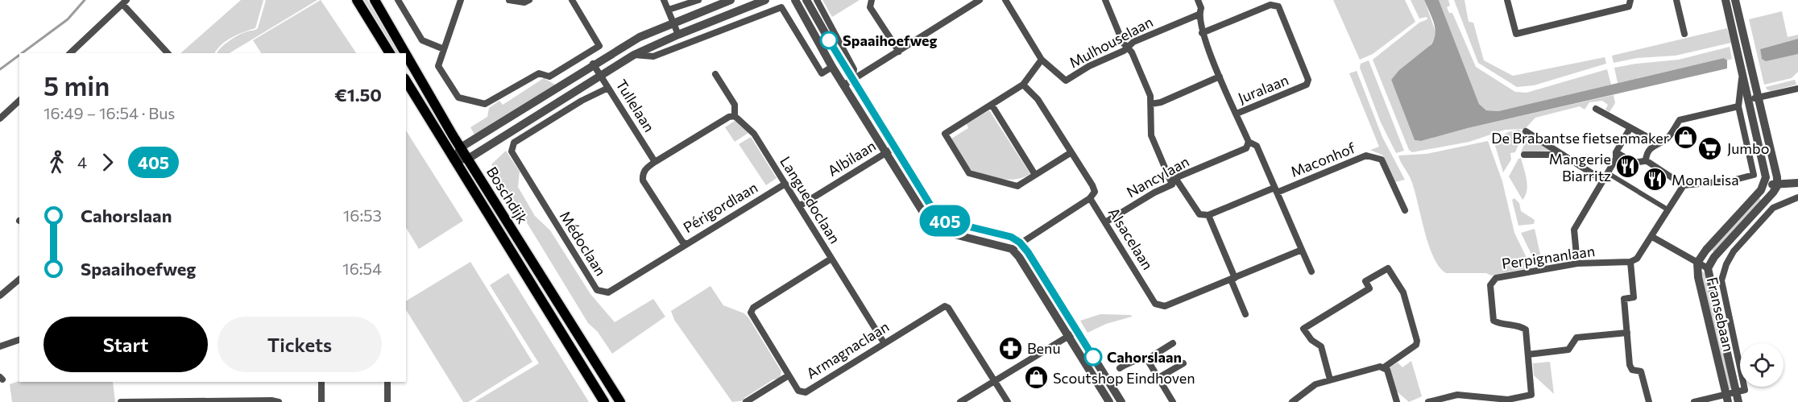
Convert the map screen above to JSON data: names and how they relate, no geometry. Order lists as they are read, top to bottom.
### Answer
{
  "streets": {
    "main road": ["Boschdijk"],
    "street": [
      "Mulhouselaan",
      "Juralaan",
      "Tullelaan",
      "Albilaan",
      "Maconhof",
      "Nancylaan",
      "Languedoclaan",
      "Périgordlaan",
      "Alsacelaan",
      "Médoclaan",
      "Perpignanlaan",
      "Fransebaan",
      "Armagnaclaan"
    ]
  },
  "crossings": [
    ["Tullelaan", "Périgordlaan"],
    ["Tullelaan", "Médoclaan"],
    ["Albilaan", "Languedoclaan"],
    ["Nancylaan", "Alsacelaan"],
    ["Languedoclaan", "Périgordlaan"],
    ["Languedoclaan", "Armagnaclaan"],
    ["Périgordlaan", "Médoclaan"]
  ],
  "places": {
    "other": ["Spaaihoefweg", "Cahorslaan"],
    "shop": ["De Brabantse fietsenmaker", "Scoutshop Eindhoven"],
    "supermarket": ["Jumbo"],
    "restaurant": ["Mangerie Biarritz", "Mona Lisa"],
    "pharmacy": ["Benu"]
  },
  "lines": ["bus line 405"],
  "page": {
    "on_map": "405",
    "heading": ["5 min", "16:49 – 16:54 · Bus", "€1.50"],
    "legs": ["4", "405"],
    "list": [
      {
        "name": "Cahorslaan",
        "value": "16:53"
      },
      {
        "name": "Spaaihoefweg",
        "value": "16:54"
      }
    ],
    "buttons": ["Start", "Tickets"]
  }
}
